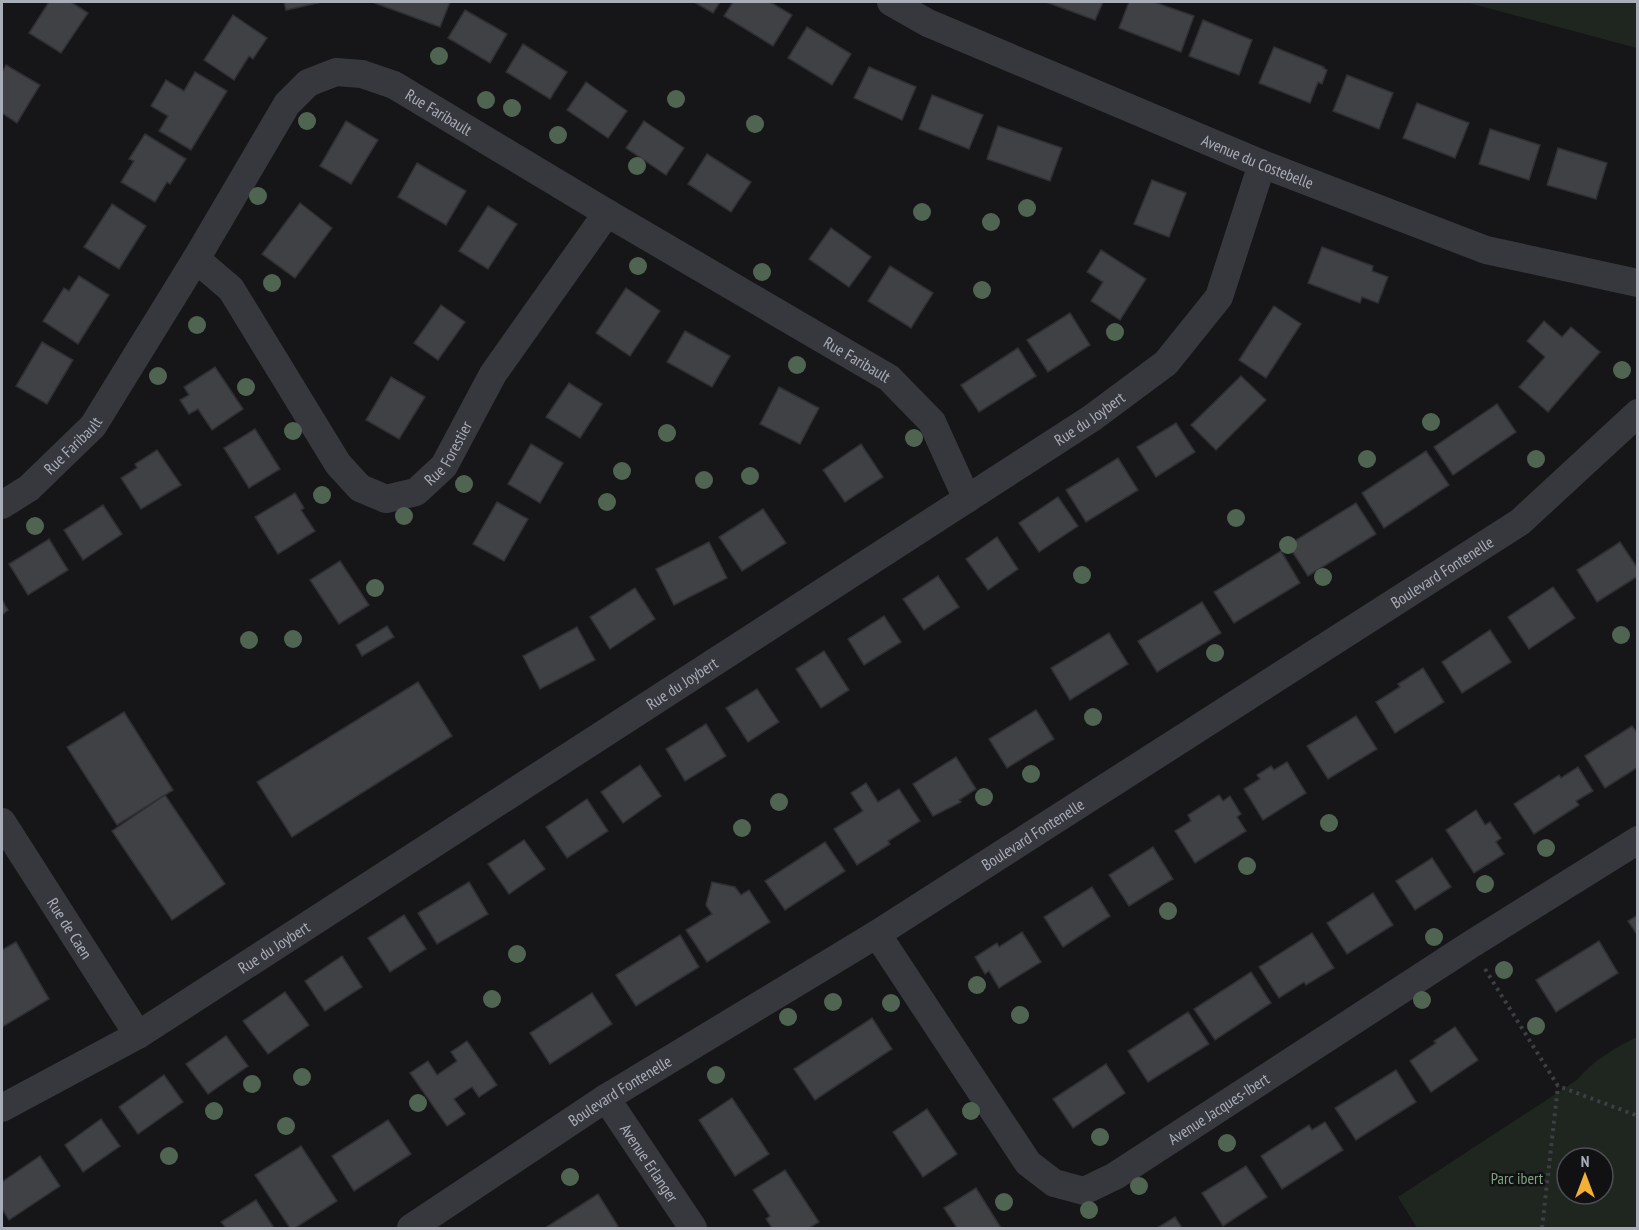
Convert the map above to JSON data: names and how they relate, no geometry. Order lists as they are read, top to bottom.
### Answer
{
  "streets": {
    "street": [
      "Rue Faribault",
      "Avenue du Costebelle",
      "Rue du Joybert",
      "Rue Forestier",
      "Boulevard Fontenelle",
      "Rue de Caen",
      "Avenue Jacques-Ibert",
      "Avenue Erlanger"
    ]
  },
  "crossings": [
    ["Rue Faribault", "Rue du Joybert"],
    ["Rue Faribault", "Rue Forestier"],
    ["Avenue du Costebelle", "Rue du Joybert"],
    ["Rue du Joybert", "Rue de Caen"],
    ["Boulevard Fontenelle", "Avenue Jacques-Ibert"],
    ["Boulevard Fontenelle", "Avenue Erlanger"]
  ],
  "parks": ["Parc ibert"],
  "north": "top"
}
